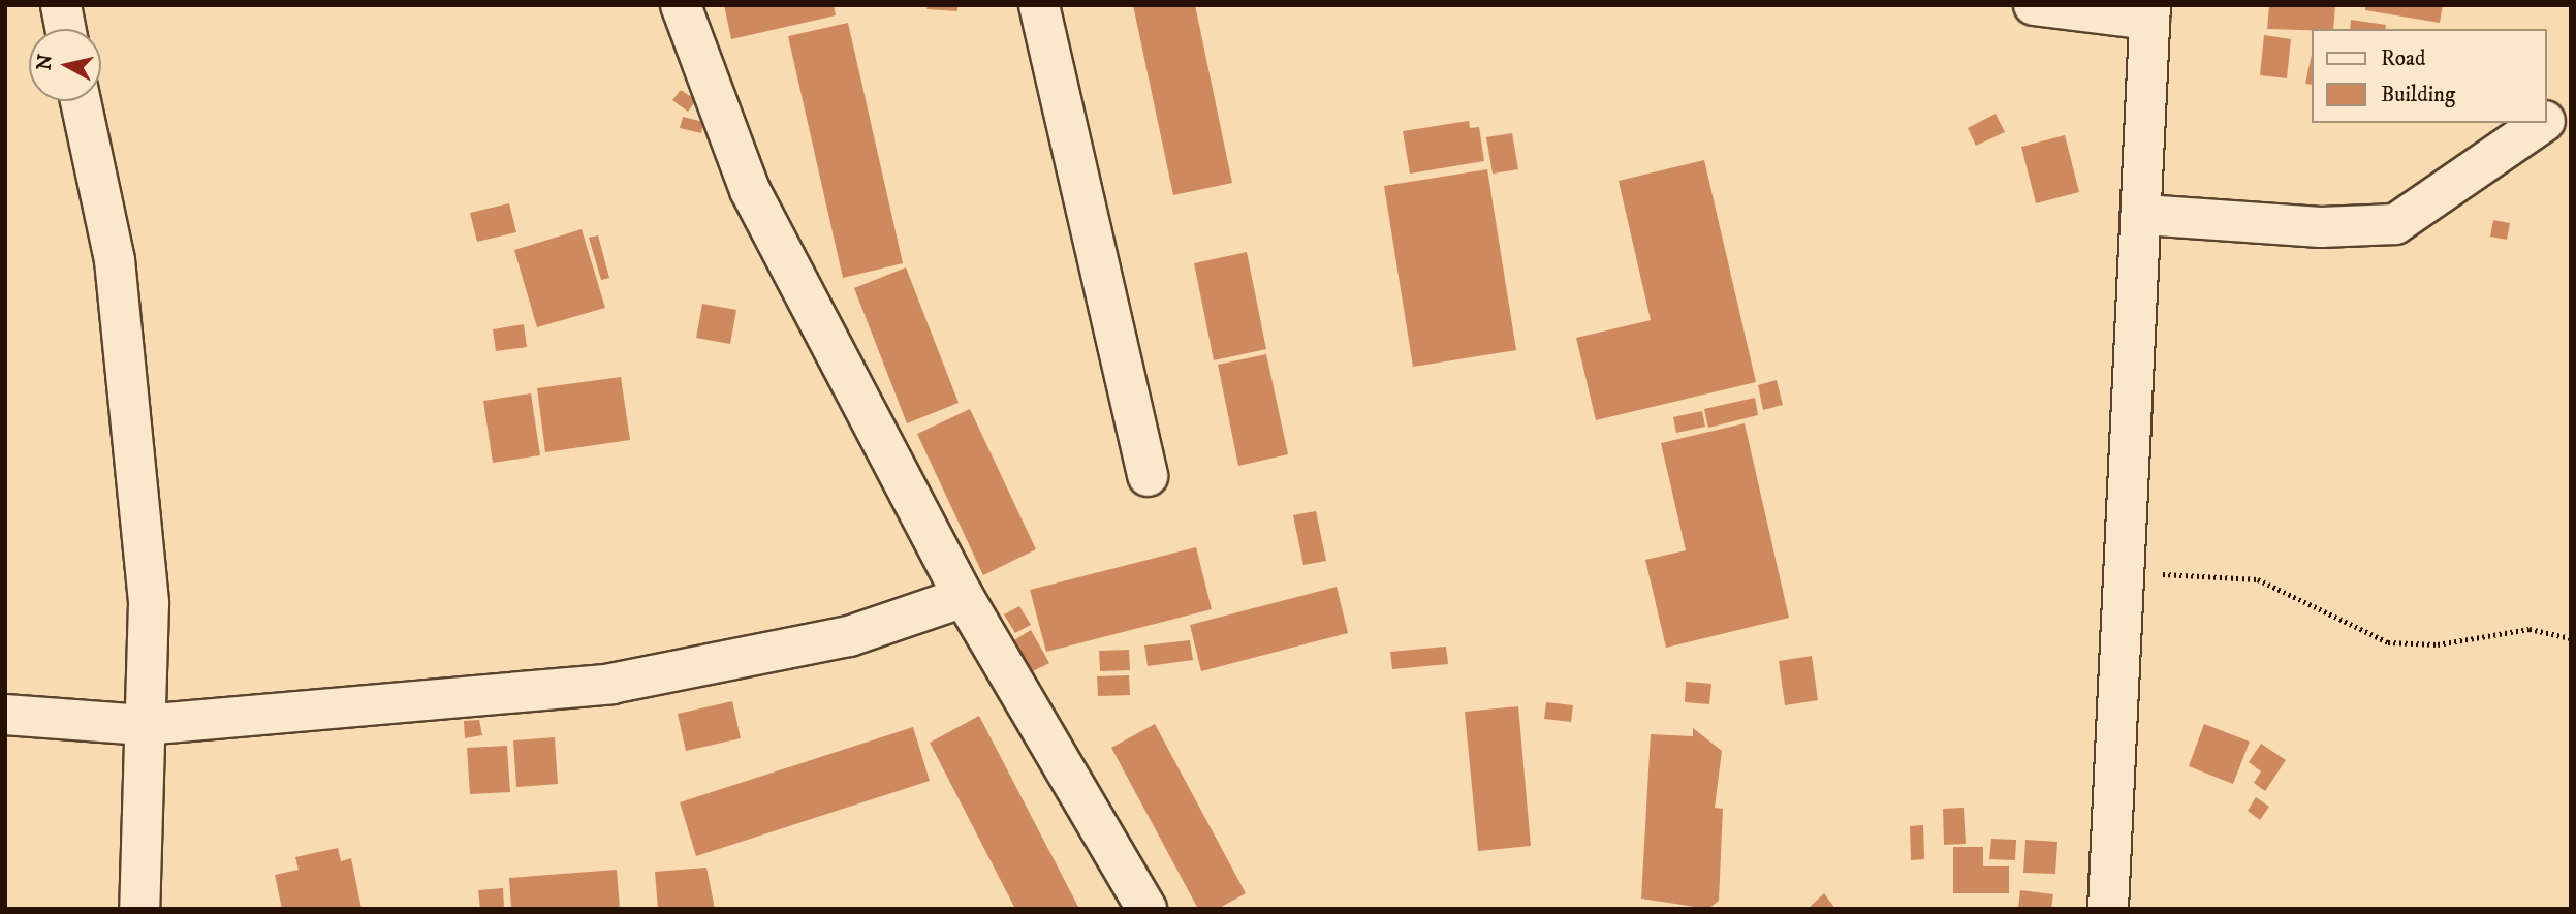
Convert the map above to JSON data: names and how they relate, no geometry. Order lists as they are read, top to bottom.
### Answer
{
  "legend": ["Road", "Building"],
  "north": "left"
}
